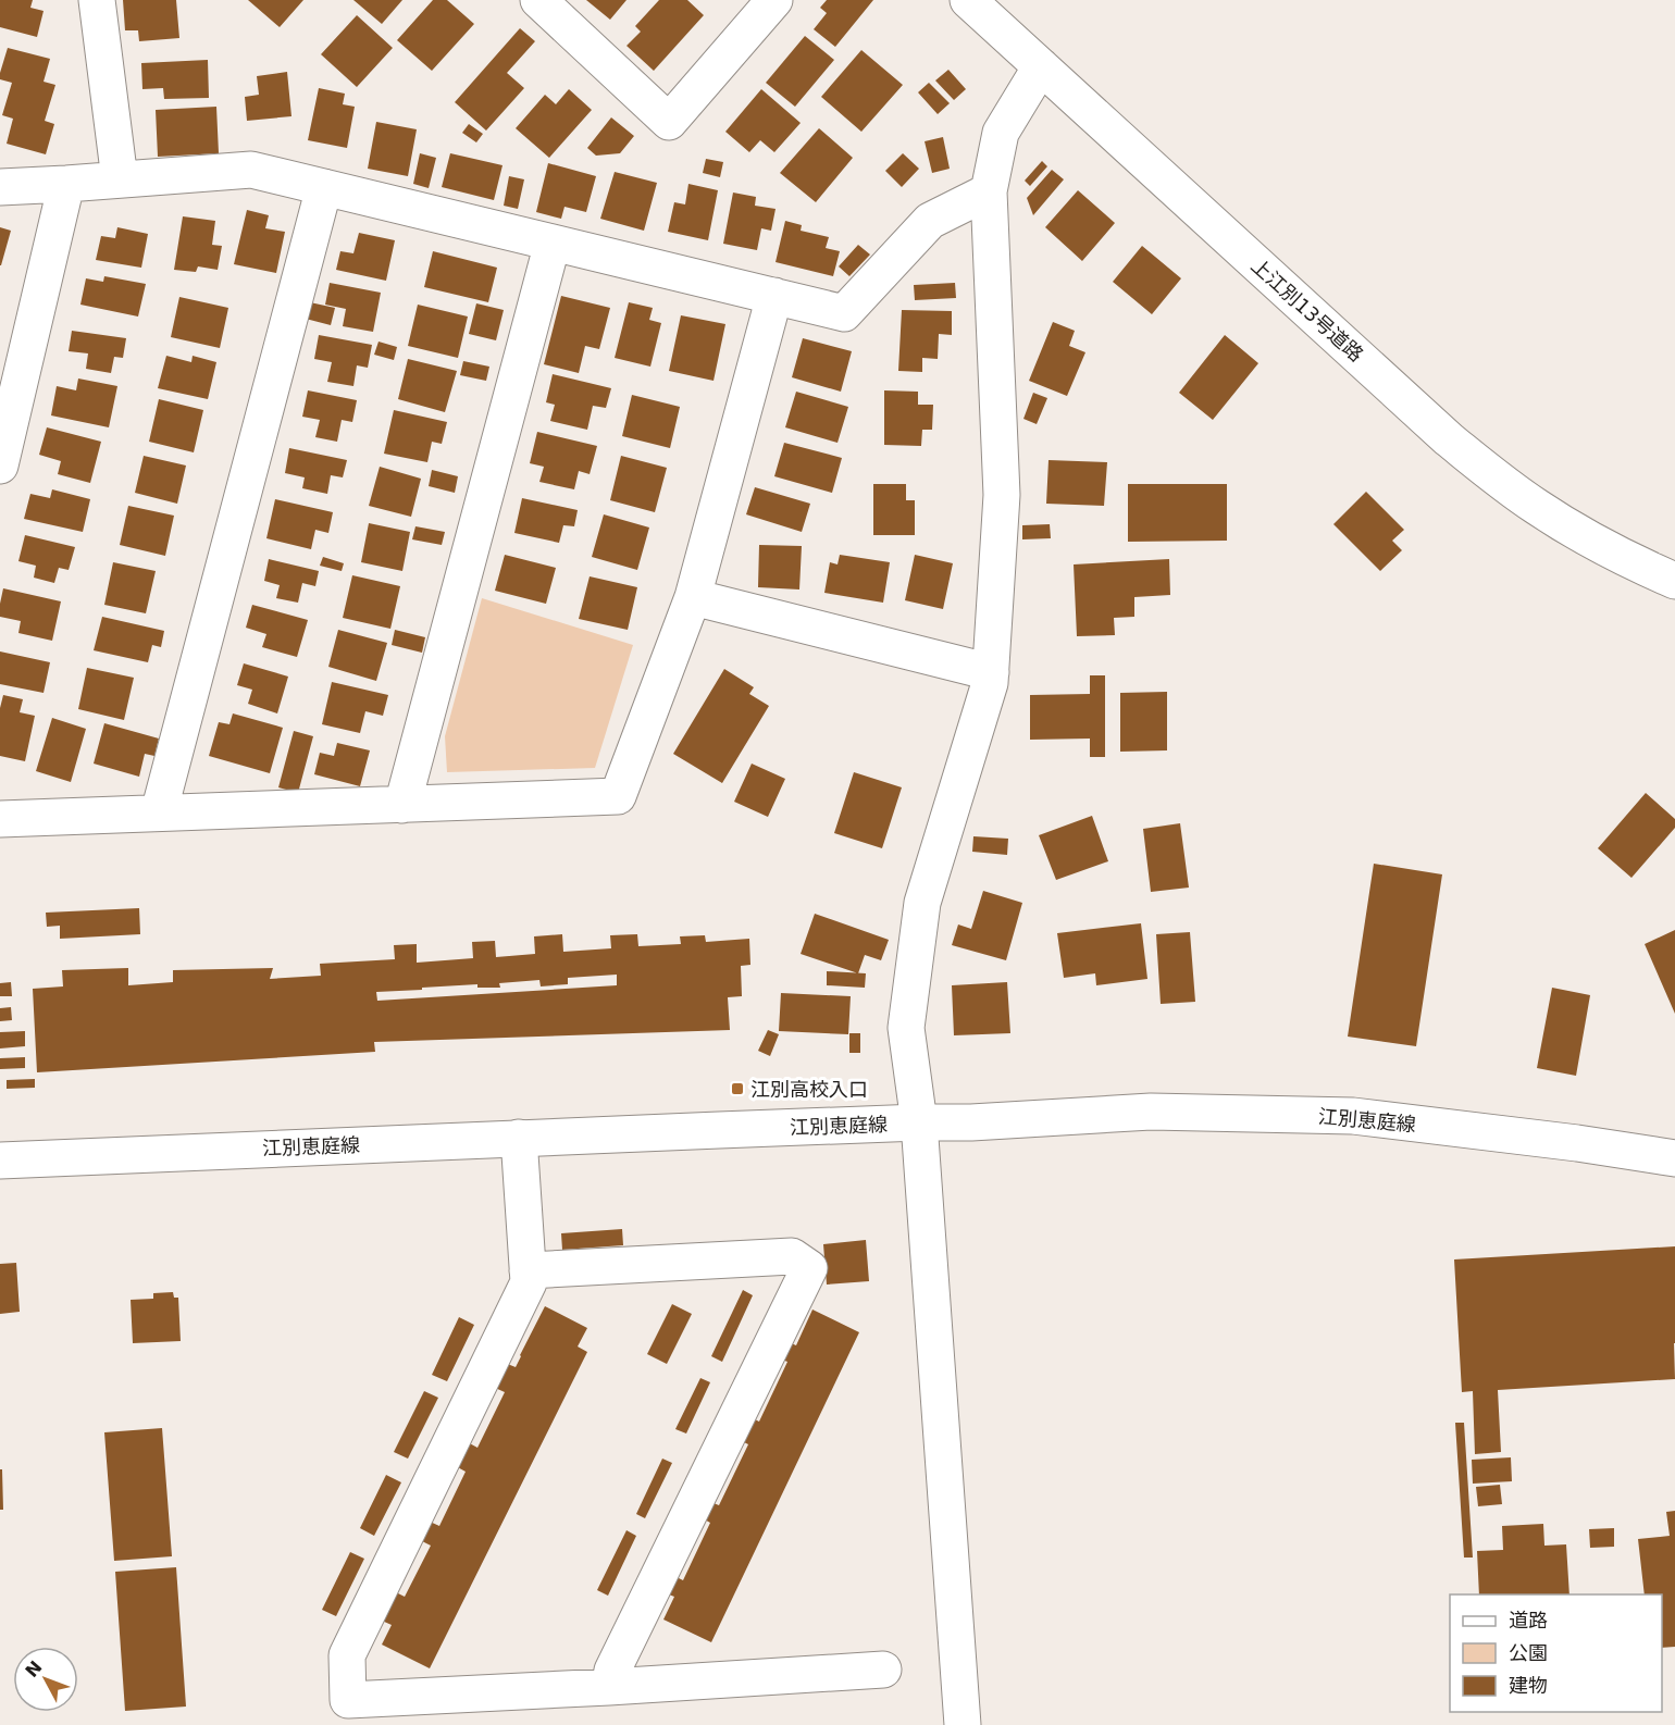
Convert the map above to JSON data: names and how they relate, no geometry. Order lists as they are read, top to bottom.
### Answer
{
  "streets": {
    "street": ["上江別13号道路", "江別恵庭線"]
  },
  "places": {
    "transit": ["江別高校入口"]
  },
  "legend": ["道路", "公園", "建物"],
  "north": "top left"
}
